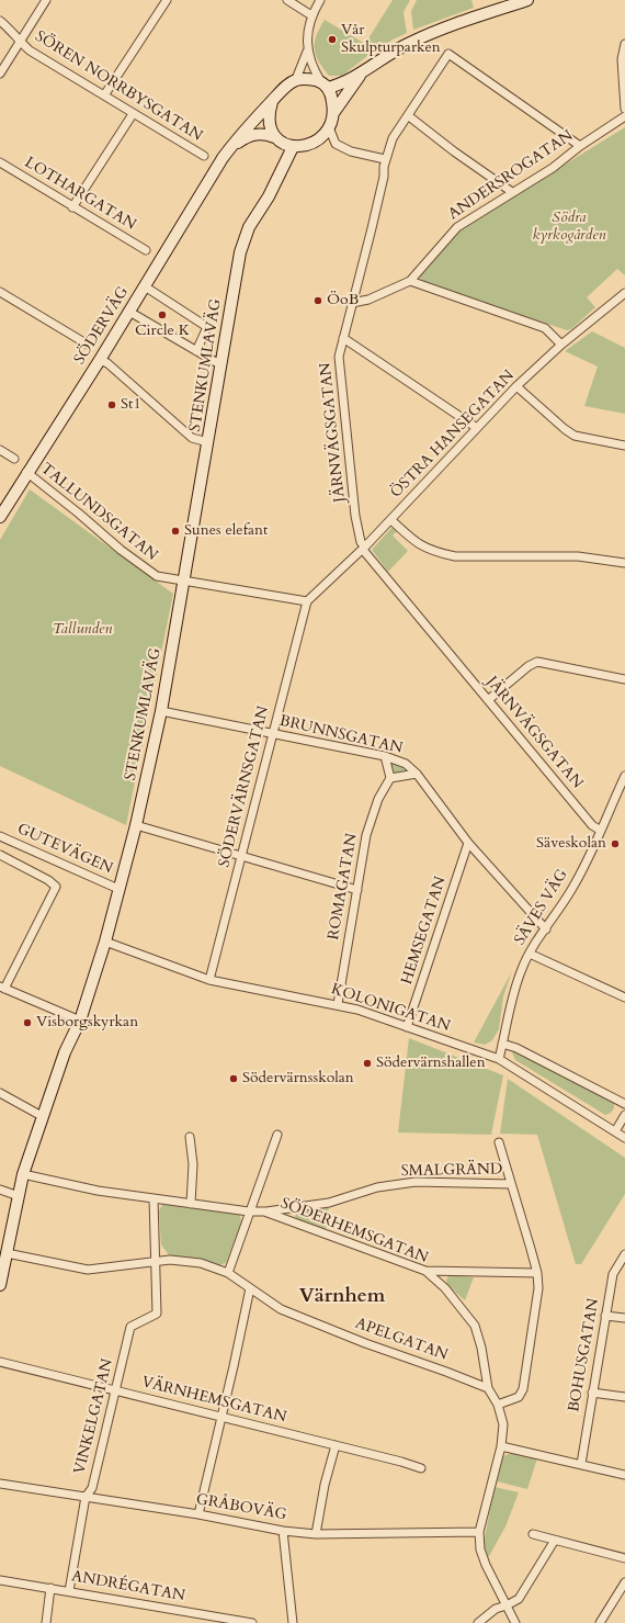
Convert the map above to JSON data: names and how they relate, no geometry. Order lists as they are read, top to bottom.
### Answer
{
  "streets": {
    "street": [
      "SÖREN NORRBYSGATAN",
      "ANDERSROGATAN",
      "LOTHARGATAN",
      "SÖDERVÄG",
      "STENKUMLAVÄG",
      "JÄRNVÄGSGATAN",
      "ÖSTRA HANSEGATAN",
      "TALLUNDSGATAN",
      "BRUNNSGATAN",
      "SÖDERVÄRNSGATAN",
      "GUTEVÄGEN",
      "ROMAGATAN",
      "SÄVES VÄG",
      "HEMSEGATAN",
      "KOLONIGATAN",
      "SMALGRÄND",
      "SÖDERHEMSGATAN",
      "APELGATAN",
      "BOHUSGATAN",
      "VÄRNHEMSGATAN",
      "VINKELGATAN",
      "GRÅBOVÄG",
      "ANDRÉGATAN"
    ]
  },
  "crossings": [
    ["ANDERSROGATAN", "JÄRNVÄGSGATAN"],
    ["SÖDERVÄG", "STENKUMLAVÄG"],
    ["SÖDERVÄG", "TALLUNDSGATAN"],
    ["STENKUMLAVÄG", "TALLUNDSGATAN"],
    ["STENKUMLAVÄG", "BRUNNSGATAN"],
    ["STENKUMLAVÄG", "GUTEVÄGEN"],
    ["STENKUMLAVÄG", "KOLONIGATAN"],
    ["STENKUMLAVÄG", "SÖDERHEMSGATAN"],
    ["STENKUMLAVÄG", "APELGATAN"],
    ["JÄRNVÄGSGATAN", "ÖSTRA HANSEGATAN"],
    ["JÄRNVÄGSGATAN", "SÄVES VÄG"],
    ["ÖSTRA HANSEGATAN", "TALLUNDSGATAN"],
    ["ÖSTRA HANSEGATAN", "SÖDERVÄRNSGATAN"],
    ["TALLUNDSGATAN", "SÖDERVÄRNSGATAN"],
    ["BRUNNSGATAN", "SÖDERVÄRNSGATAN"],
    ["BRUNNSGATAN", "SÄVES VÄG"],
    ["BRUNNSGATAN", "HEMSEGATAN"],
    ["SÖDERVÄRNSGATAN", "KOLONIGATAN"],
    ["ROMAGATAN", "KOLONIGATAN"],
    ["SÄVES VÄG", "KOLONIGATAN"],
    ["HEMSEGATAN", "KOLONIGATAN"],
    ["SMALGRÄND", "SÖDERHEMSGATAN"],
    ["SÖDERHEMSGATAN", "APELGATAN"],
    ["SÖDERHEMSGATAN", "GRÅBOVÄG"],
    ["APELGATAN", "VINKELGATAN"],
    ["VÄRNHEMSGATAN", "VINKELGATAN"],
    ["VINKELGATAN", "GRÅBOVÄG"],
    ["VINKELGATAN", "ANDRÉGATAN"]
  ],
  "districts": ["Värnhem"],
  "parks": ["Södra kyrkogården", "Tallunden"],
  "places": [
    "Vår Skulpturparken",
    "ÖoB",
    "Circle K",
    "St1",
    "Sunes elefant",
    "Säveskolan",
    "Visborgskyrkan",
    "Södervärnshallen",
    "Södervärnsskolan"
  ]
}
